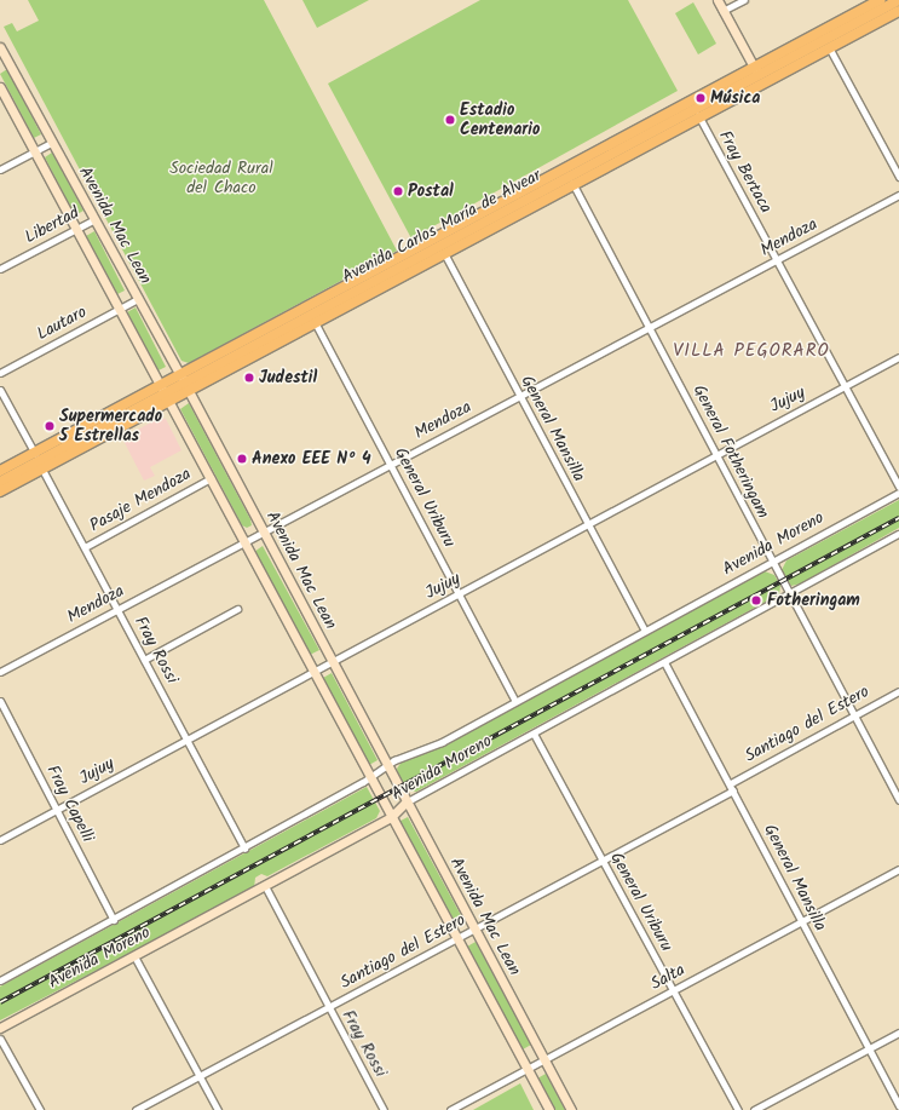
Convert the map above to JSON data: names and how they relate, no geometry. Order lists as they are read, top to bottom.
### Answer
{
  "streets": {
    "main road": ["Avenida Mac Lean", "Avenida Carlos María de Alvear", "Avenida Moreno"],
    "street": [
      "Fray Bertaca",
      "Libertad",
      "Mendoza",
      "Lautaro",
      "Jujuy",
      "General Mansilla",
      "General Fotheringam",
      "General Uriburu",
      "Pasaje Mendoza",
      "Fray Rossi",
      "Santiago del Estero",
      "Fray Capelli",
      "Salta"
    ]
  },
  "crossings": [
    ["Fray Bertaca", "Avenida Carlos María de Alvear"],
    ["Fray Bertaca", "Mendoza"],
    ["Fray Bertaca", "Jujuy"],
    ["Libertad", "Avenida Mac Lean"],
    ["Avenida Mac Lean", "Avenida Carlos María de Alvear"],
    ["Avenida Mac Lean", "Mendoza"],
    ["Avenida Mac Lean", "Lautaro"],
    ["Avenida Mac Lean", "Jujuy"],
    ["Avenida Mac Lean", "Pasaje Mendoza"],
    ["Avenida Mac Lean", "Avenida Moreno"],
    ["Avenida Mac Lean", "Santiago del Estero"],
    ["Avenida Mac Lean", "Salta"],
    ["Avenida Carlos María de Alvear", "General Mansilla"],
    ["Avenida Carlos María de Alvear", "General Fotheringam"],
    ["Avenida Carlos María de Alvear", "General Uriburu"],
    ["Avenida Carlos María de Alvear", "Fray Rossi"],
    ["Mendoza", "General Mansilla"],
    ["Mendoza", "General Fotheringam"],
    ["Mendoza", "General Uriburu"],
    ["Mendoza", "Fray Rossi"],
    ["Jujuy", "General Mansilla"],
    ["Jujuy", "General Fotheringam"],
    ["Jujuy", "General Uriburu"],
    ["Jujuy", "Fray Rossi"],
    ["Jujuy", "Fray Capelli"],
    ["General Mansilla", "Avenida Moreno"],
    ["General Mansilla", "Santiago del Estero"],
    ["General Mansilla", "Salta"],
    ["General Fotheringam", "Avenida Moreno"],
    ["General Fotheringam", "Santiago del Estero"],
    ["General Uriburu", "Avenida Moreno"],
    ["General Uriburu", "Santiago del Estero"],
    ["General Uriburu", "Salta"],
    ["Pasaje Mendoza", "Fray Rossi"],
    ["Avenida Moreno", "Fray Rossi"],
    ["Avenida Moreno", "Fray Capelli"],
    ["Fray Rossi", "Santiago del Estero"]
  ],
  "districts": ["VILLA PEGORARO"],
  "parks": ["Sociedad Rural del Chaco"],
  "places": [
    "Música",
    "Estadio Centenario",
    "Postal",
    "Judestil",
    "Supermercado 5 Estrellas",
    "Anexo EEE Nº 4",
    "Fotheringam"
  ]
}
